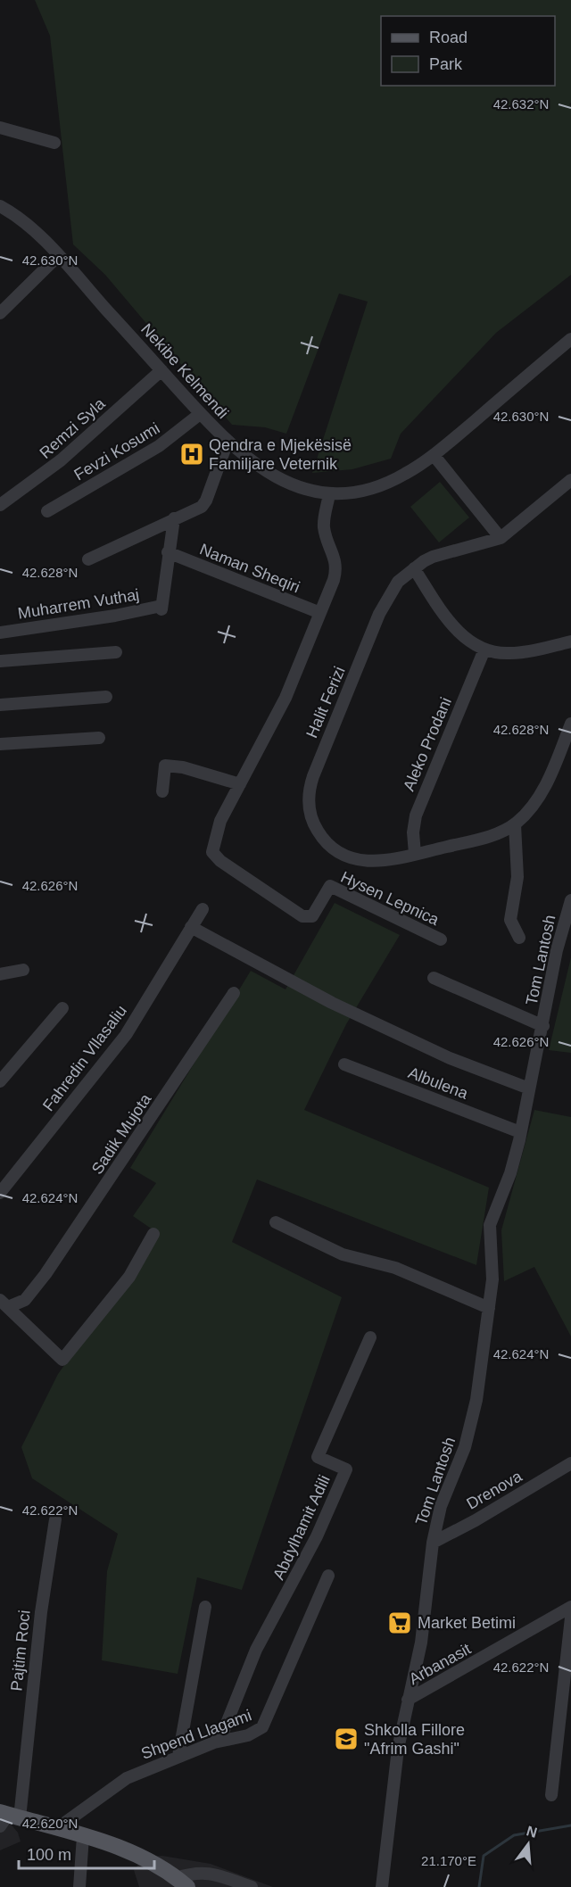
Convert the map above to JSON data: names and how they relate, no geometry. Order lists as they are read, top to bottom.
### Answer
{
  "streets": {
    "street": [
      "Nekibe Kelmendi",
      "Remzi Syla",
      "Fevzi Kosumi",
      "Naman Sheqiri",
      "Muharrem Vuthaj",
      "Halit Ferizi",
      "Aleko Prodani",
      "Hysen Lepnica",
      "Tom Lantosh",
      "Fahredin Vllasaliu",
      "Albulena",
      "Sadik Mujota",
      "Drenova",
      "Abdylhamit Adili",
      "Pajtim Roci",
      "Arbanasit",
      "Shpend Llagami"
    ]
  },
  "crossings": [
    ["Nekibe Kelmendi", "Remzi Syla"],
    ["Nekibe Kelmendi", "Fevzi Kosumi"],
    ["Nekibe Kelmendi", "Hysen Lepnica"],
    ["Naman Sheqiri", "Muharrem Vuthaj"],
    ["Naman Sheqiri", "Hysen Lepnica"],
    ["Halit Ferizi", "Aleko Prodani"],
    ["Tom Lantosh", "Albulena"],
    ["Tom Lantosh", "Drenova"],
    ["Tom Lantosh", "Arbanasit"],
    ["Abdylhamit Adili", "Shpend Llagami"]
  ],
  "places": {
    "hospital": ["Qendra e Mjekësisë Familjare Veternik"],
    "supermarket": ["Market Betimi"],
    "school or university": ["Shkolla Fillore \"Afrim Gashi\""]
  },
  "legend": ["Road", "Park"],
  "scale_bar": "100 m",
  "north": "top",
  "coordinates": [
    "42.632°N",
    "42.630°N",
    "42.628°N",
    "42.626°N",
    "42.624°N",
    "42.622°N",
    "42.620°N",
    "21.170°E"
  ]
}
